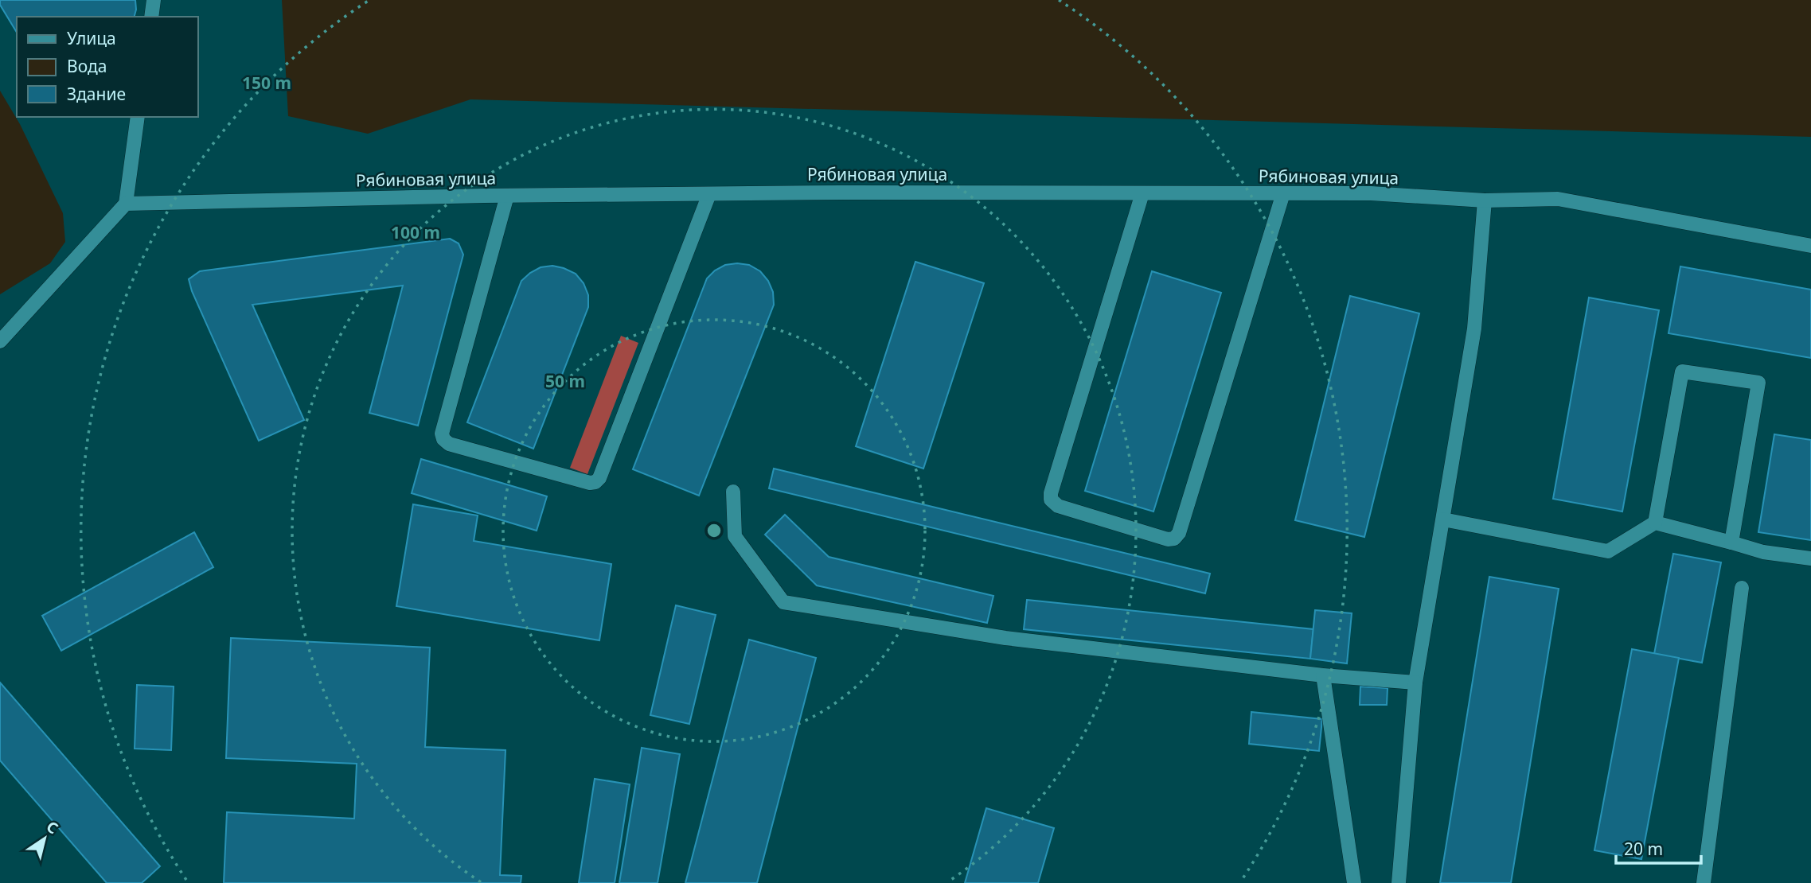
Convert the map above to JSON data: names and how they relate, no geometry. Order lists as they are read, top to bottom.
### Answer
{
  "streets": {
    "street": ["Рябиновая улица"]
  },
  "legend": ["Улица", "Вода", "Здание"],
  "scale_bar": "20 m",
  "north": "top right",
  "rings": ["150 m", "100 m", "50 m"]
}
